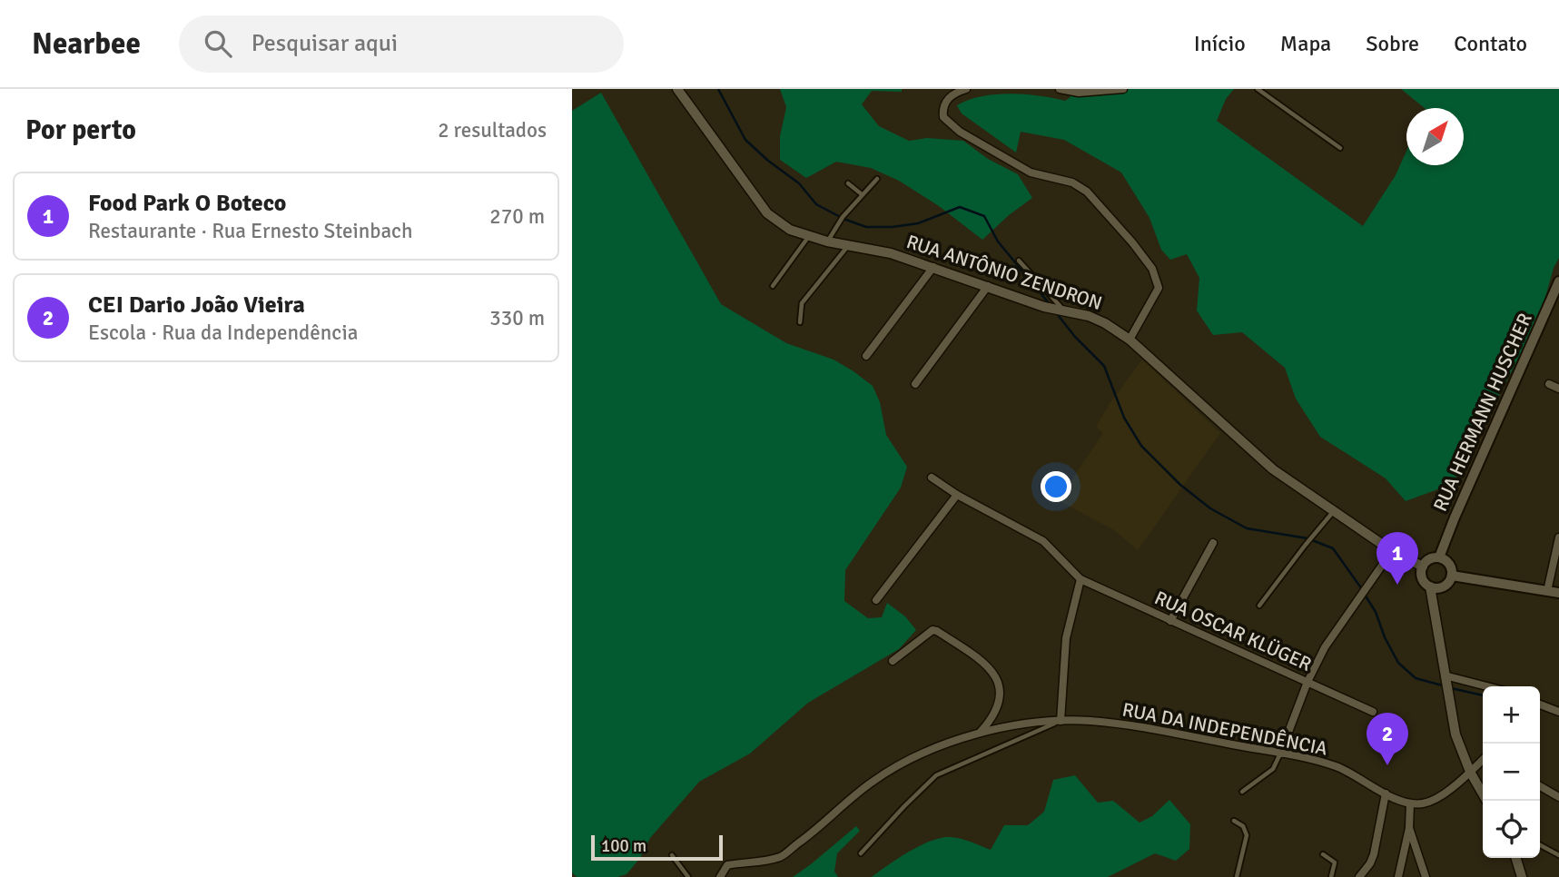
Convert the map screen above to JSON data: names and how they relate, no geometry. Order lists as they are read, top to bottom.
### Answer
{
  "streets": {
    "main road": ["RUA HERMANN HUSCHER"],
    "street": ["RUA ANTÔNIO ZENDRON", "RUA OSCAR KLÜGER", "RUA DA INDEPENDÊNCIA"]
  },
  "crossings": [
    ["RUA ANTÔNIO ZENDRON", "RUA HERMANN HUSCHER"]
  ],
  "scale_bar": "100 m",
  "north": "top right",
  "page": {
    "header": "Nearbee",
    "search": "Pesquisar aqui",
    "nav": [
      "Início",
      "Mapa",
      "Sobre",
      "Contato"
    ],
    "heading": ["Por perto", "2 resultados"],
    "list": [
      {
        "mark": "1",
        "name": "Food Park O Boteco",
        "note": "Restaurante · Rua Ernesto Steinbach",
        "value": "270 m"
      },
      {
        "mark": "2",
        "name": "CEI Dario João Vieira",
        "note": "Escola · Rua da Independência",
        "value": "330 m"
      }
    ],
    "pins": ["1", "2"],
    "map_buttons": ["+", "−"],
    "scale": "100 m"
  }
}
